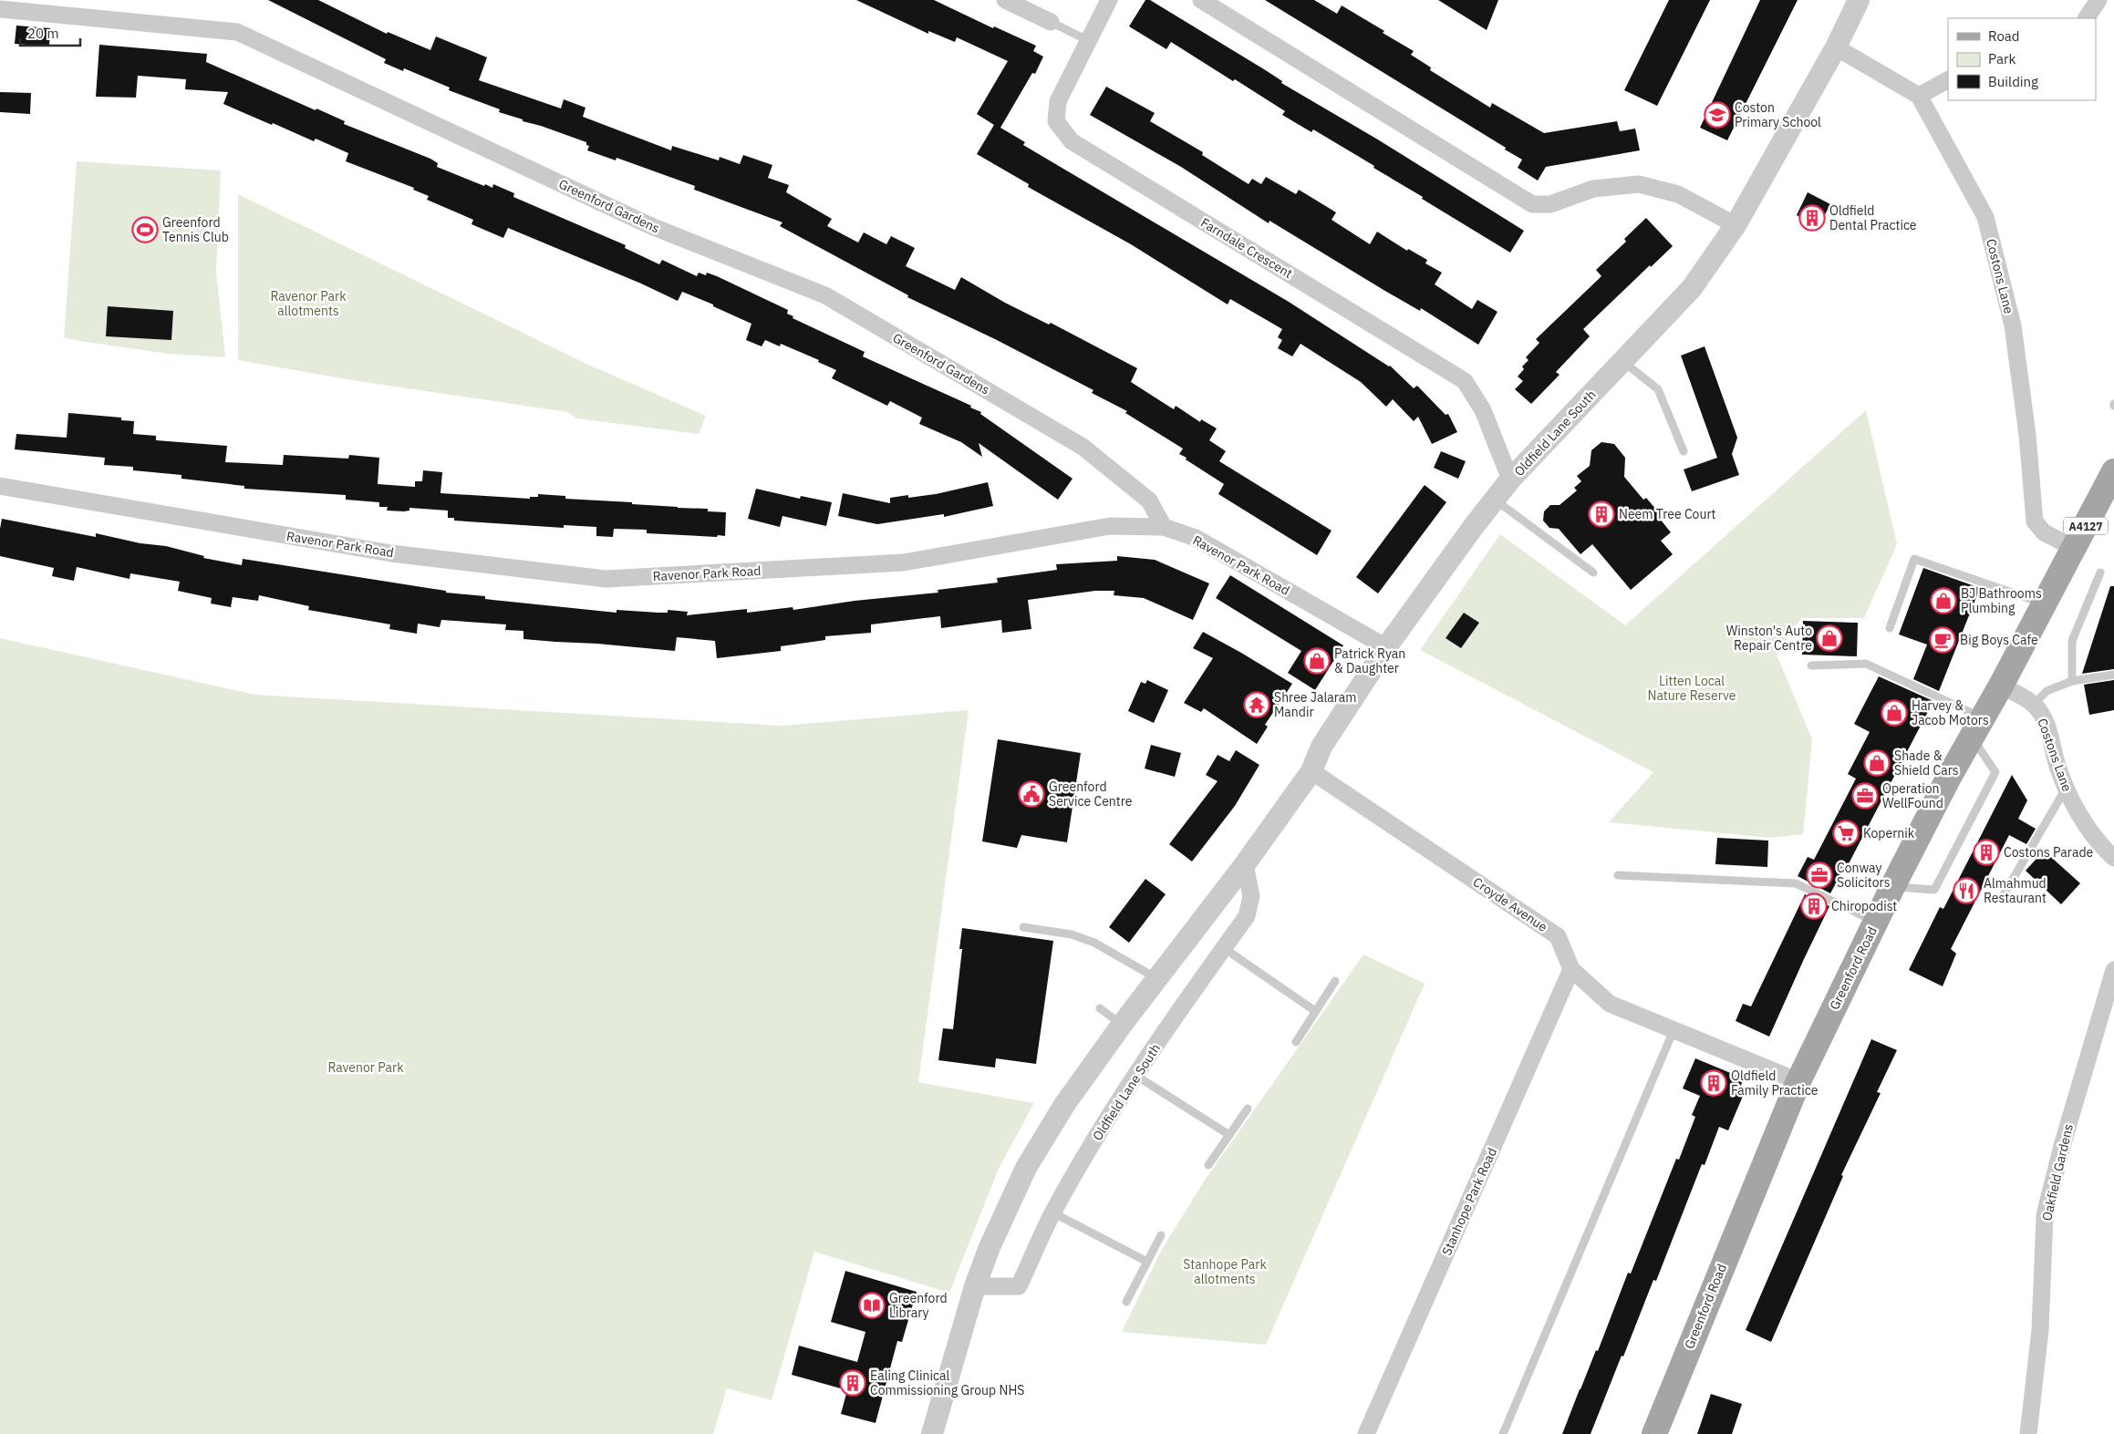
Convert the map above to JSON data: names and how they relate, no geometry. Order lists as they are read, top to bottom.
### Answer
{
  "streets": {
    "main road": ["A4127", "Greenford Road"],
    "street": [
      "Greenford Gardens",
      "Farndale Crescent",
      "Costons Lane",
      "Oldfield Lane South",
      "Ravenor Park Road",
      "Croyde Avenue",
      "Oakfield Gardens",
      "Stanhope Park Road"
    ]
  },
  "crossings": [
    ["Greenford Gardens", "Ravenor Park Road"],
    ["Farndale Crescent", "Oldfield Lane South"],
    ["Costons Lane", "Greenford Road"],
    ["Oldfield Lane South", "Ravenor Park Road"],
    ["Oldfield Lane South", "Croyde Avenue"],
    ["Croyde Avenue", "Greenford Road"],
    ["Croyde Avenue", "Stanhope Park Road"]
  ],
  "parks": [
    "Ravenor Park allotments",
    "Litten Local Nature Reserve",
    "Ravenor Park",
    "Stanhope Park allotments"
  ],
  "places": {
    "school or university": ["Coston Primary School"],
    "building": [
      "Oldfield Dental Practice",
      "Neem Tree Court",
      "Costons Parade",
      "Chiropodist",
      "Oldfield Family Practice",
      "Ealing Clinical Commissioning Group NHS"
    ],
    "sports": ["Greenford Tennis Club"],
    "shop": [
      "BJ Bathrooms Plumbing",
      "Winston's Auto Repair Centre",
      "Patrick Ryan & Daughter",
      "Harvey & Jacob Motors",
      "Shade & Shield Cars"
    ],
    "cafe": ["Big Boys Cafe"],
    "temple": ["Shree Jalaram Mandir"],
    "public building": ["Greenford Service Centre"],
    "office": ["Operation WellFound", "Conway Solicitors"],
    "supermarket": ["Kopernik"],
    "restaurant": ["Almahmud Restaurant"],
    "library": ["Greenford Library"]
  },
  "legend": ["Road", "Park", "Building"],
  "scale_bar": "20 m"
}
